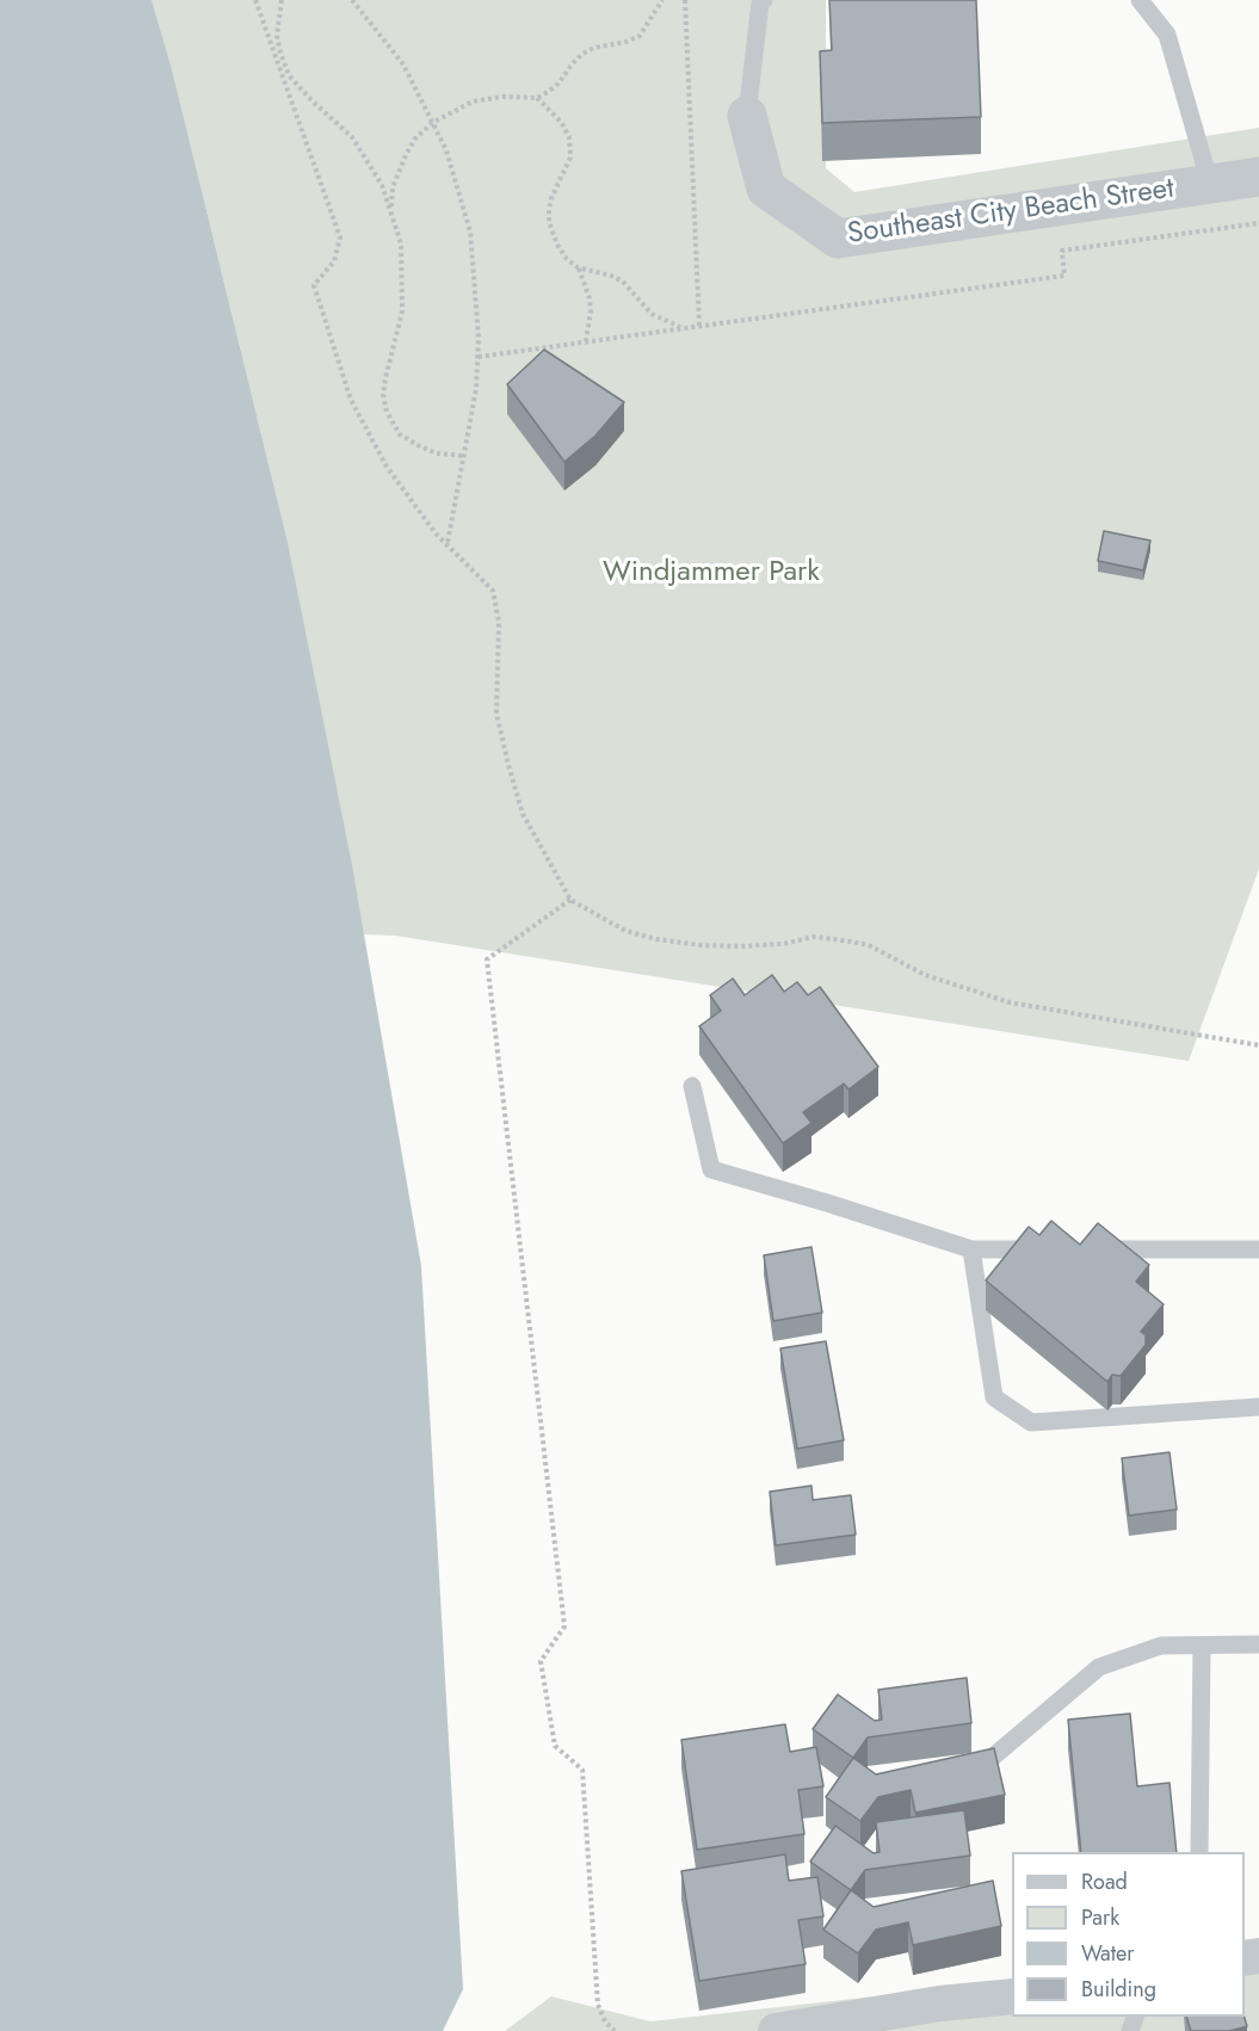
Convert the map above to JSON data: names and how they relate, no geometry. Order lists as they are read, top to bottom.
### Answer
{
  "streets": {
    "street": ["Southeast City Beach Street"]
  },
  "parks": ["Windjammer Park"],
  "legend": [
    "Road",
    "Park",
    "Water",
    "Building"
  ]
}
